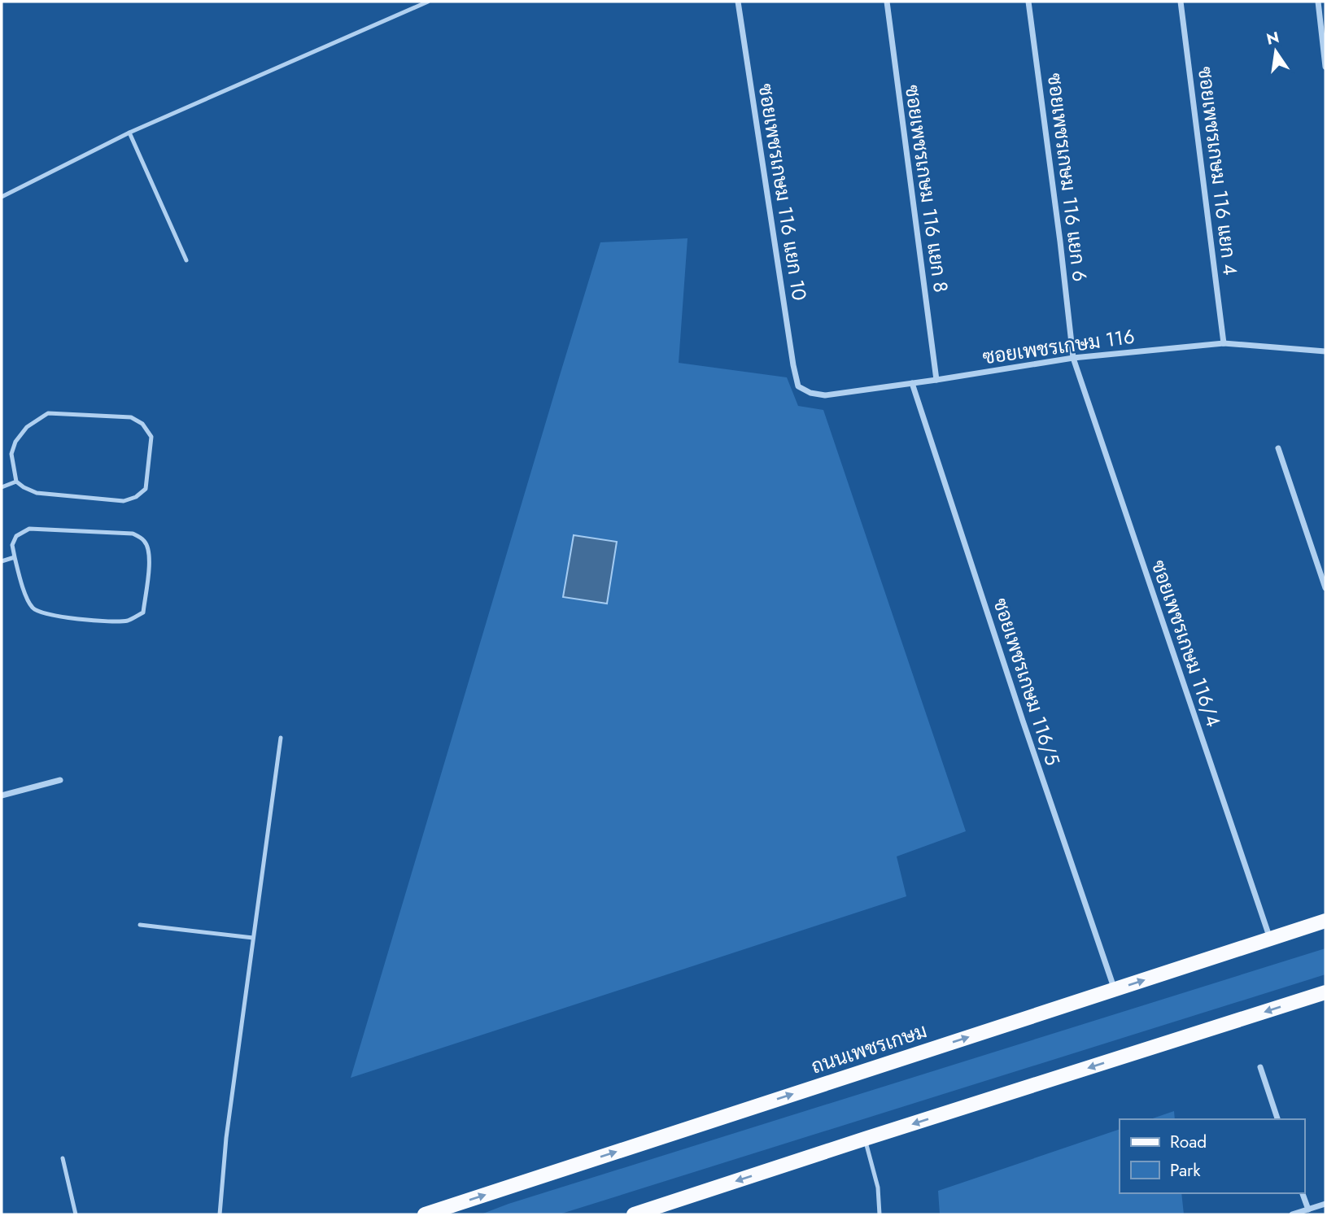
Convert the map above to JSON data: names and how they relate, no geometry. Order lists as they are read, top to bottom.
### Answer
{
  "streets": {
    "main road": ["ถนนเพชรเกษม"],
    "street": [
      "ซอยเพชรเกษม 116 แยก 4",
      "ซอยเพชรเกษม 116 แยก 6",
      "ซอยเพชรเกษม 116 แยก 8",
      "ซอยเพชรเกษม 116 แยก 10",
      "ซอยเพชรเกษม 116",
      "ซอยเพชรเกษม 116/4",
      "ซอยเพชรเกษม 116/5"
    ]
  },
  "crossings": [
    ["ซอยเพชรเกษม 116 แยก 4", "ซอยเพชรเกษม 116"],
    ["ซอยเพชรเกษม 116 แยก 6", "ซอยเพชรเกษม 116"],
    ["ซอยเพชรเกษม 116 แยก 6", "ซอยเพชรเกษม 116/4"],
    ["ซอยเพชรเกษม 116 แยก 8", "ซอยเพชรเกษม 116"],
    ["ซอยเพชรเกษม 116 แยก 10", "ซอยเพชรเกษม 116"],
    ["ซอยเพชรเกษม 116", "ซอยเพชรเกษม 116/4"],
    ["ซอยเพชรเกษม 116", "ซอยเพชรเกษม 116/5"],
    ["ซอยเพชรเกษม 116/4", "ถนนเพชรเกษม"],
    ["ซอยเพชรเกษม 116/5", "ถนนเพชรเกษม"]
  ],
  "legend": ["Road", "Park"],
  "north": "top"
}
